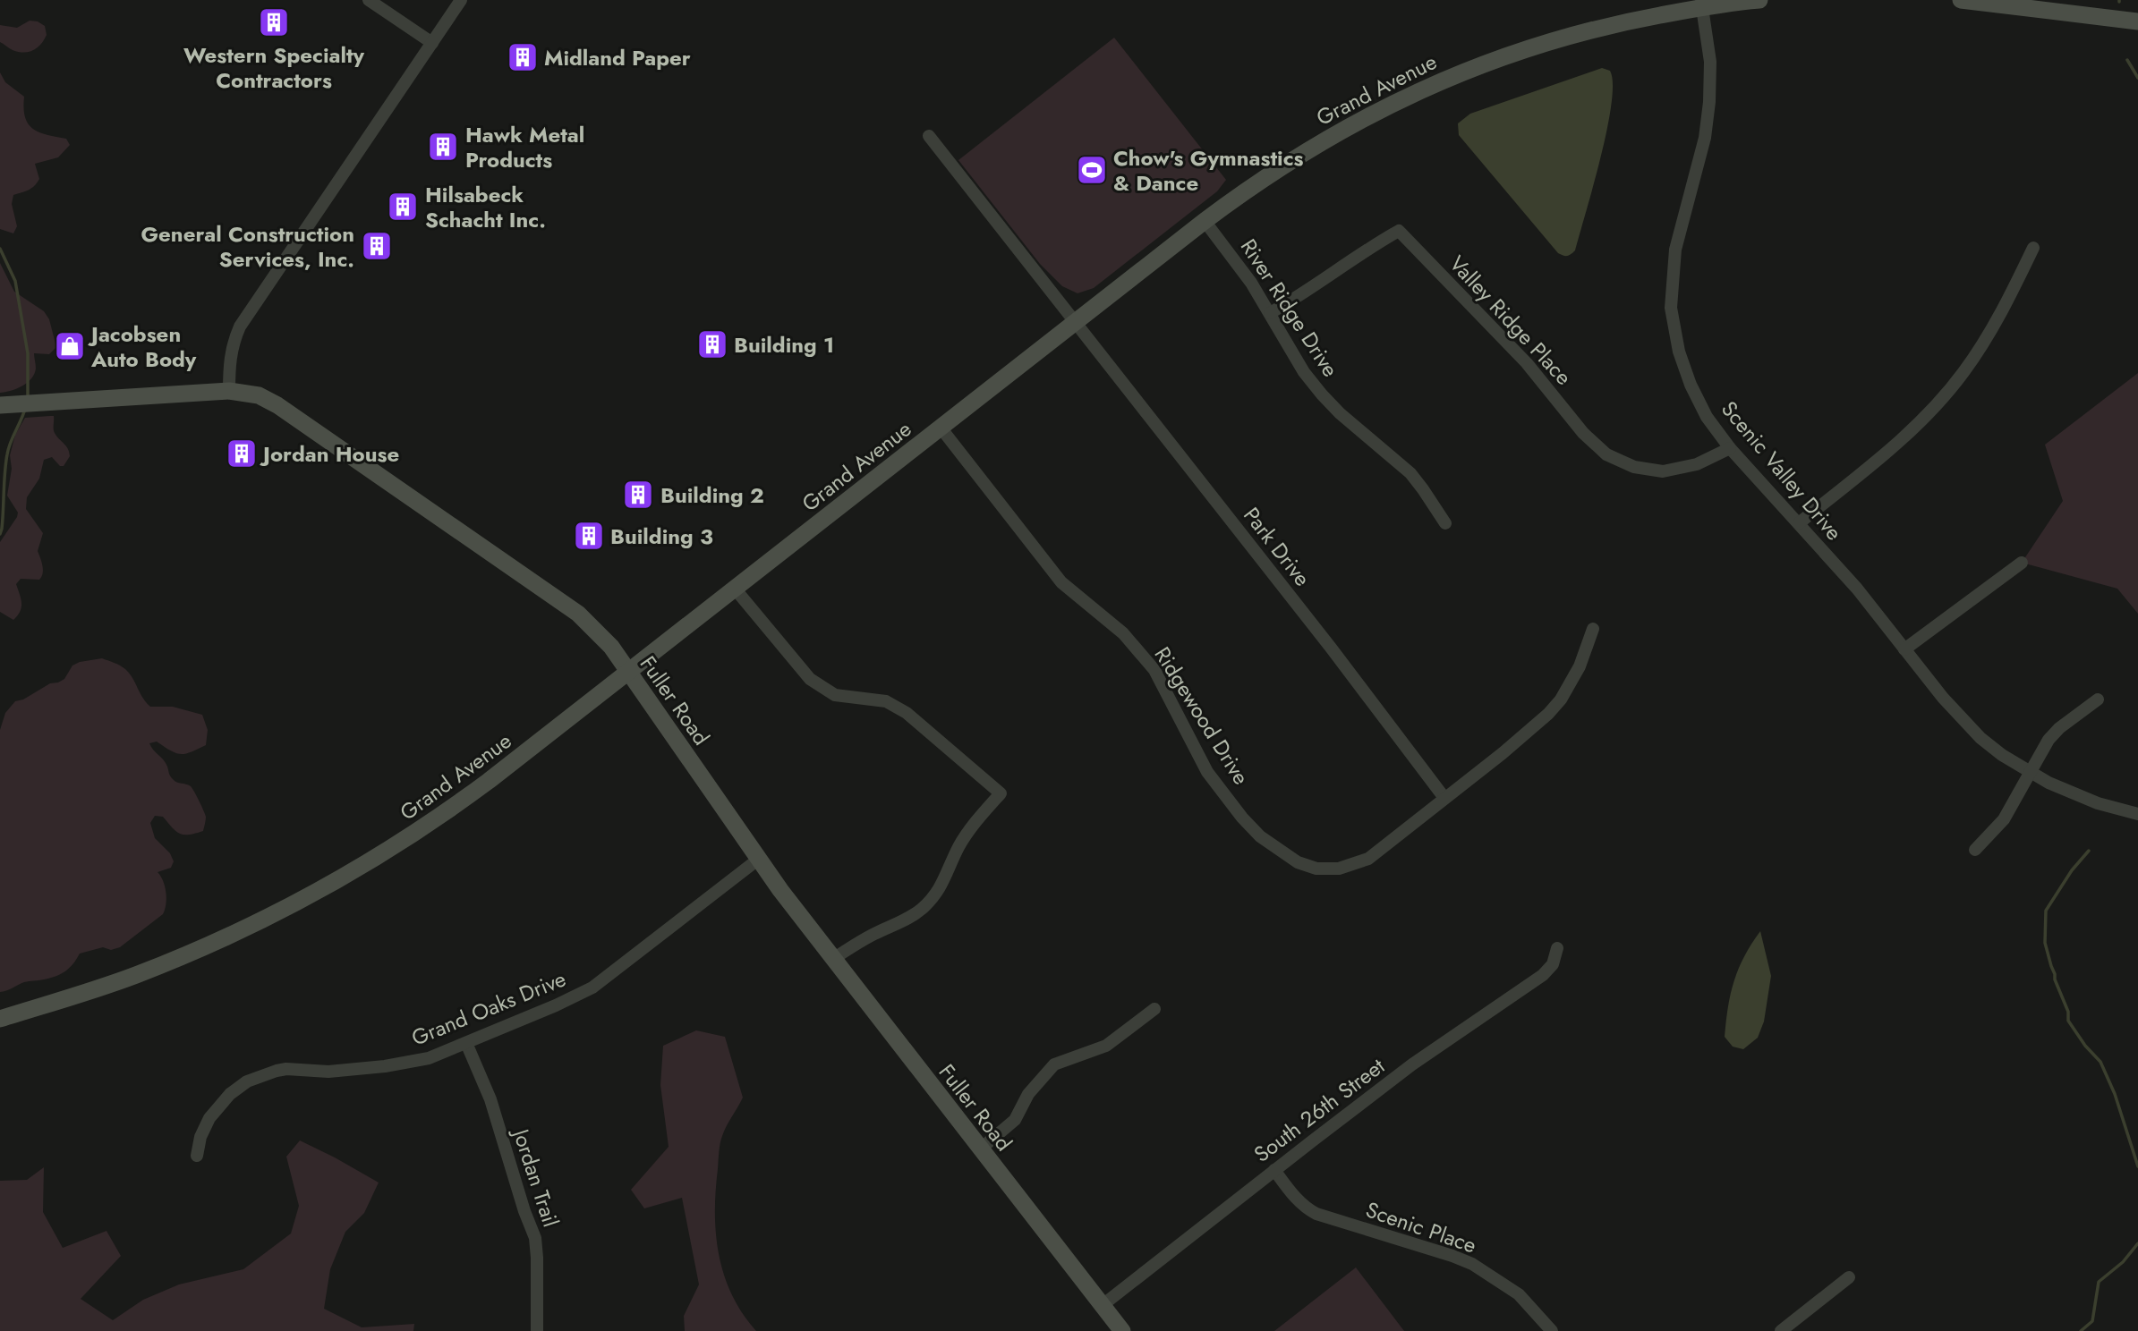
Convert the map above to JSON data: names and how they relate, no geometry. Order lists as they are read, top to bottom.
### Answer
{
  "streets": {
    "main road": ["Grand Avenue", "Fuller Road"],
    "street": [
      "River Ridge Drive",
      "Valley Ridge Place",
      "Scenic Valley Drive",
      "Park Drive",
      "Ridgewood Drive",
      "Grand Oaks Drive",
      "South 26th Street",
      "Jordan Trail",
      "Scenic Place"
    ]
  },
  "crossings": [
    ["Grand Avenue", "River Ridge Drive"],
    ["Grand Avenue", "Scenic Valley Drive"],
    ["Grand Avenue", "Park Drive"],
    ["Grand Avenue", "Fuller Road"],
    ["Grand Avenue", "Ridgewood Drive"],
    ["River Ridge Drive", "Valley Ridge Place"],
    ["Valley Ridge Place", "Scenic Valley Drive"],
    ["Park Drive", "Ridgewood Drive"],
    ["Fuller Road", "Grand Oaks Drive"],
    ["Fuller Road", "South 26th Street"],
    ["Grand Oaks Drive", "Jordan Trail"],
    ["South 26th Street", "Scenic Place"]
  ],
  "places": {
    "building": [
      "Western Specialty Contractors",
      "Midland Paper",
      "Hawk Metal Products",
      "Hilsabeck Schacht Inc.",
      "General Construction Services, Inc.",
      "Building 1",
      "Jordan House",
      "Building 2",
      "Building 3"
    ],
    "sports": ["Chow's Gymnastics & Dance"],
    "shop": ["Jacobsen Auto Body"]
  }
}
